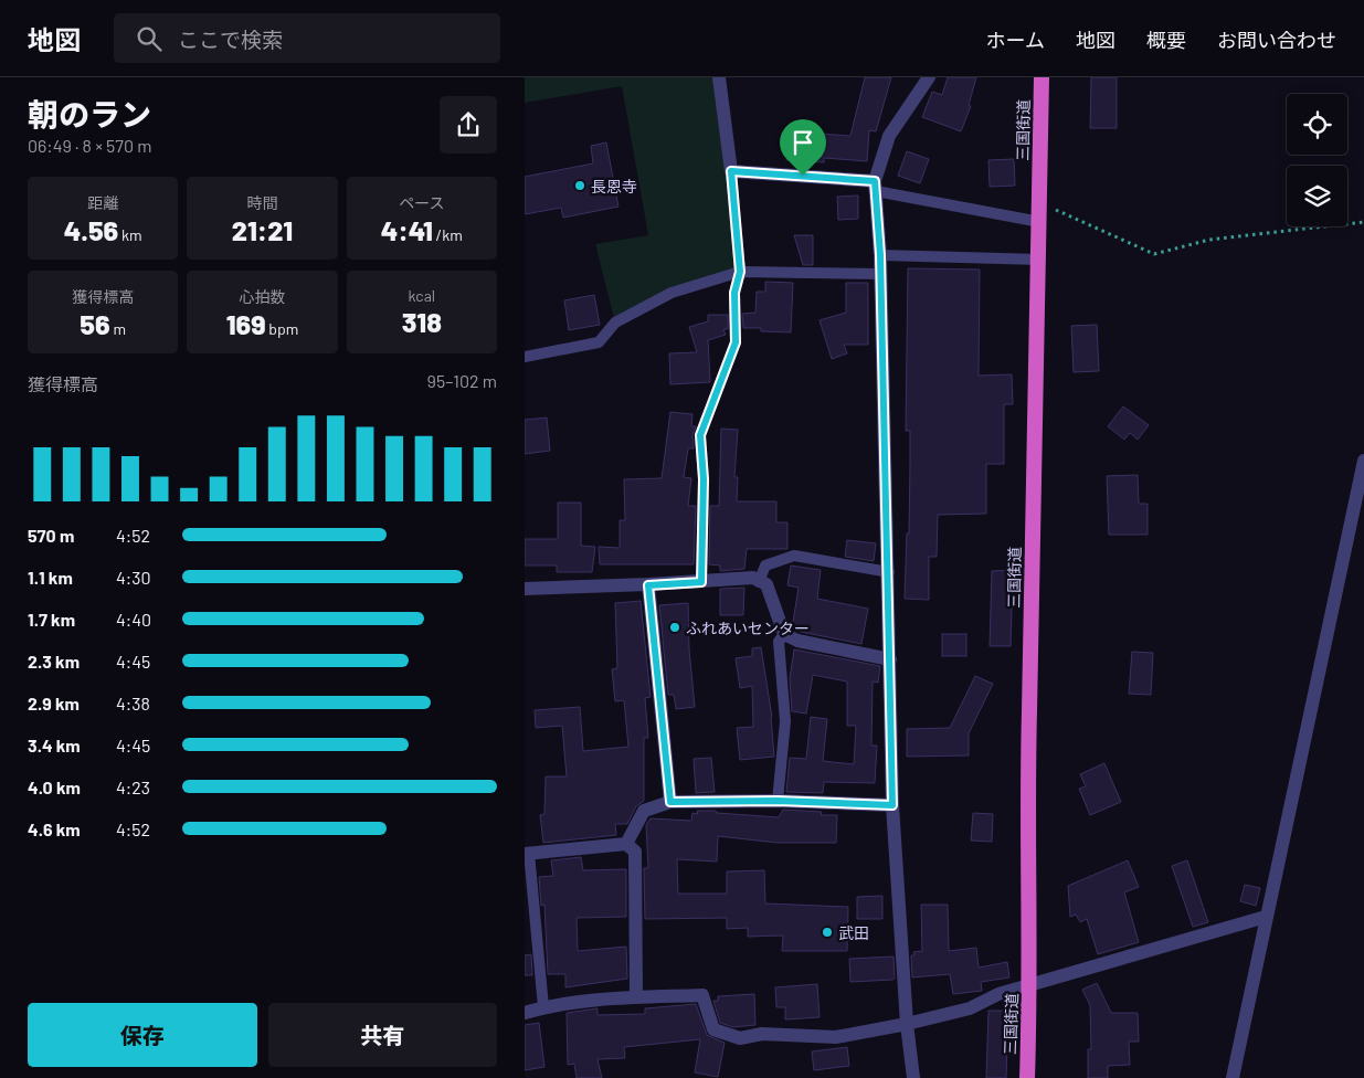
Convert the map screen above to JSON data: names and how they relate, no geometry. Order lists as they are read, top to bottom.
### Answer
{
  "streets": {
    "highway": ["三国街道"]
  },
  "places": ["長恩寺", "ふれあいセンター", "武田"],
  "page": {
    "header": "地図",
    "search": "ここで検索",
    "nav": [
      "ホーム",
      "地図",
      "概要",
      "お問い合わせ"
    ],
    "heading": ["朝のラン", "06:49 · 8 × 570 m"],
    "stats": [
      ["距離", "4.56 km"],
      ["時間", "21:21"],
      ["ペース", "4:41 /km"],
      ["獲得標高", "56 m"],
      ["心拍数", "169 bpm"],
      ["kcal", "318"]
    ],
    "chart": ["獲得標高", "95–102 m"],
    "list": [
      {
        "name": "570 m",
        "note": "4:52"
      },
      {
        "name": "1.1 km",
        "note": "4:30"
      },
      {
        "name": "1.7 km",
        "note": "4:40"
      },
      {
        "name": "2.3 km",
        "note": "4:45"
      },
      {
        "name": "2.9 km",
        "note": "4:38"
      },
      {
        "name": "3.4 km",
        "note": "4:45"
      },
      {
        "name": "4.0 km",
        "note": "4:23"
      },
      {
        "name": "4.6 km",
        "note": "4:52"
      }
    ],
    "buttons": ["保存", "共有"]
  }
}
